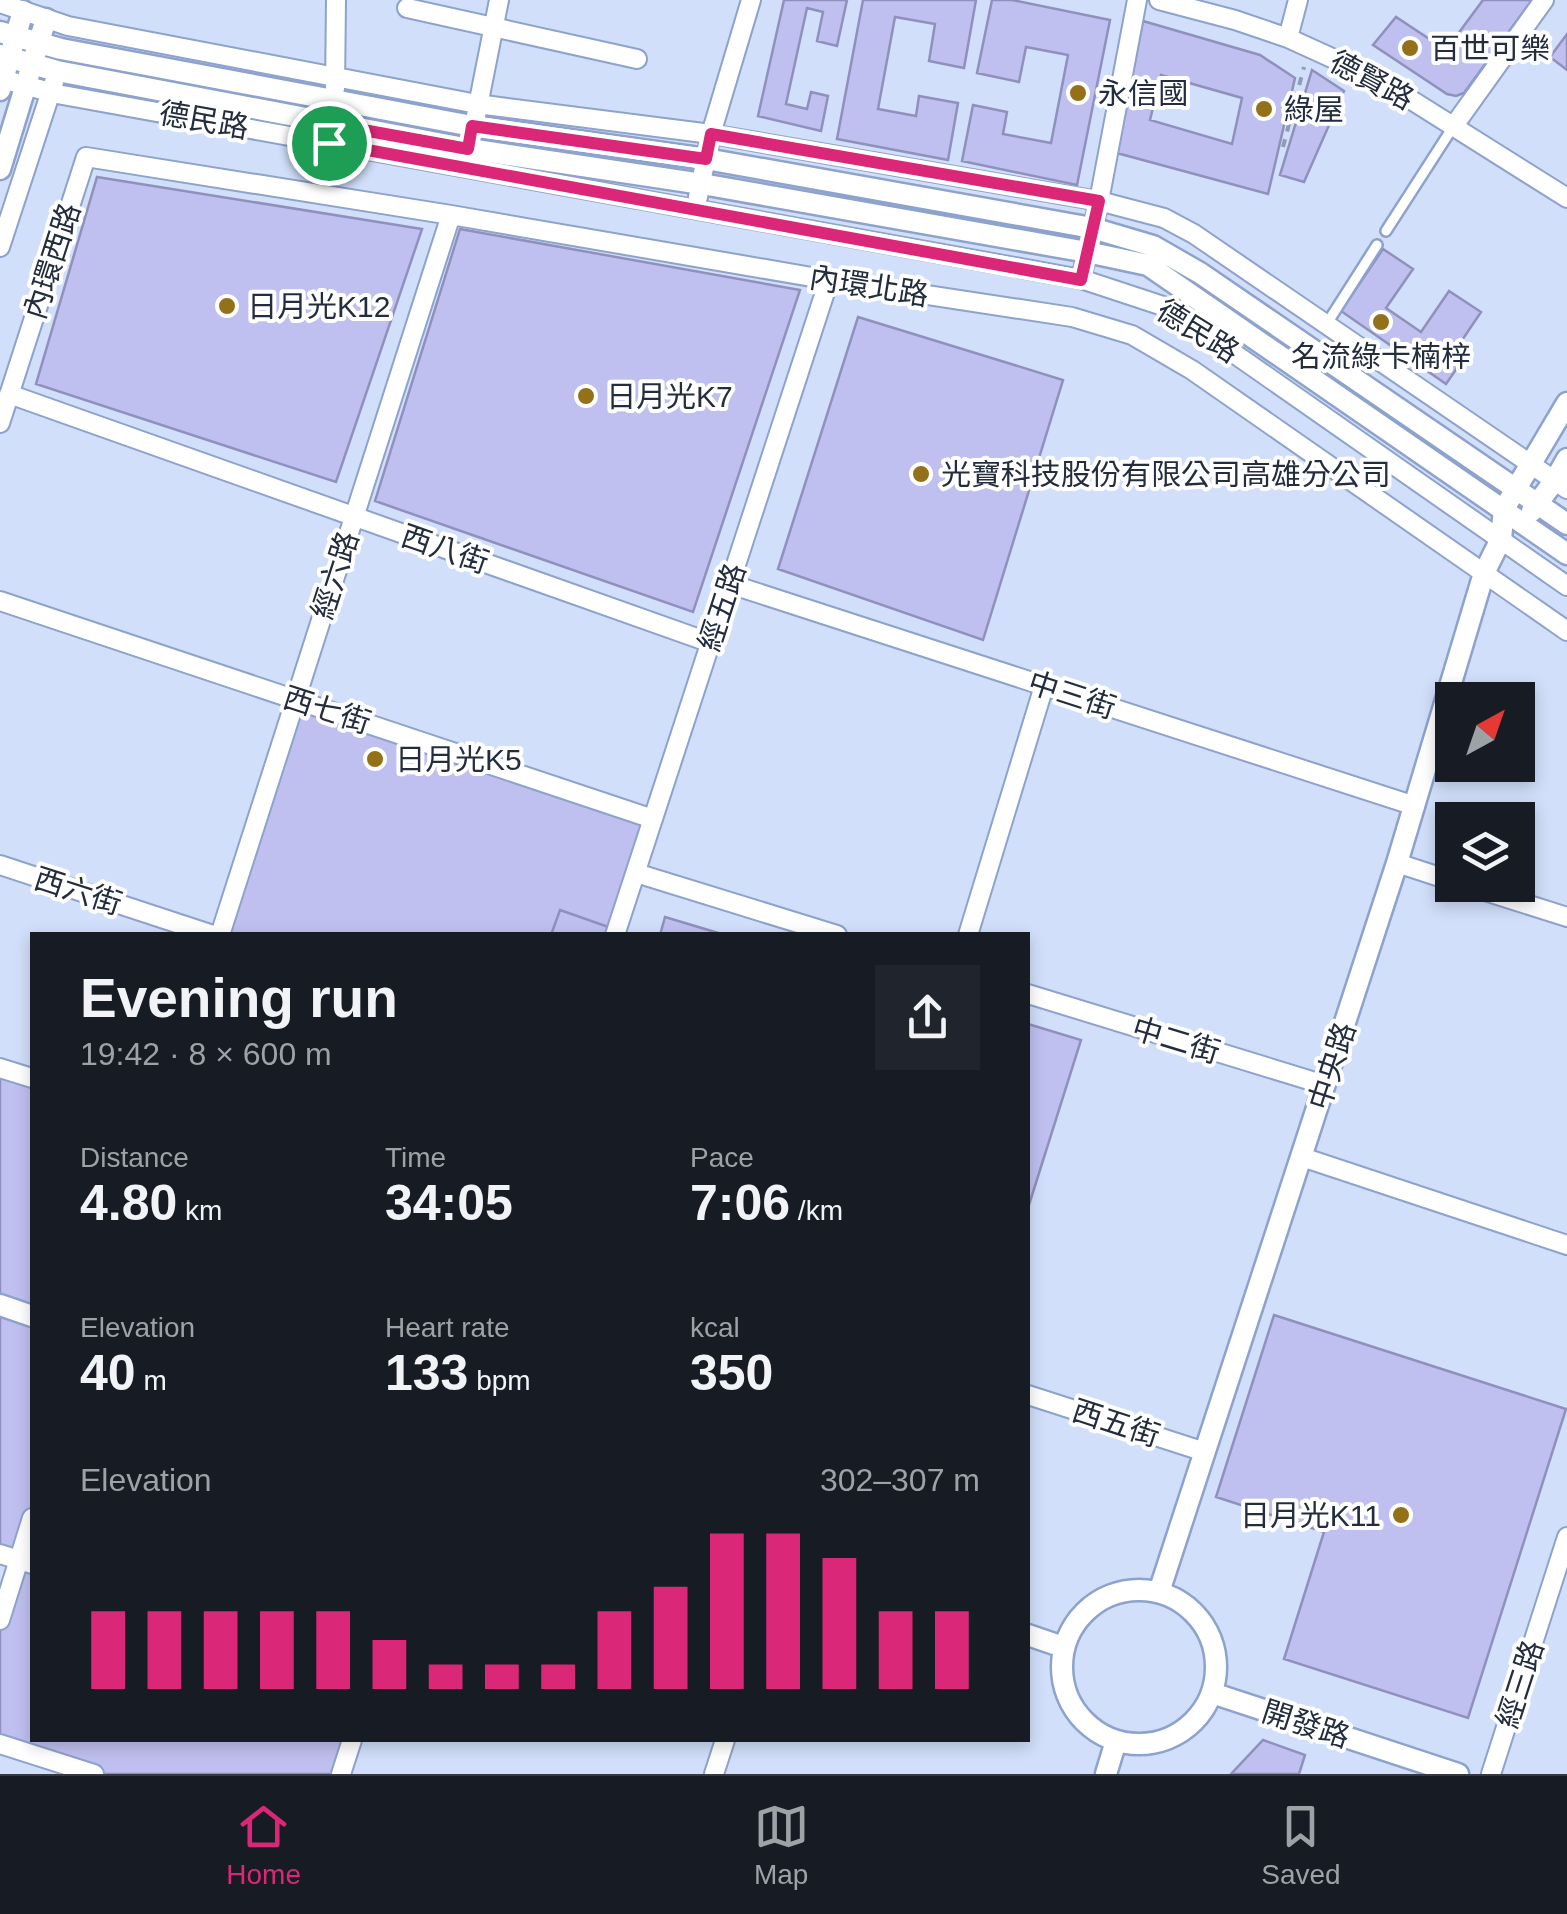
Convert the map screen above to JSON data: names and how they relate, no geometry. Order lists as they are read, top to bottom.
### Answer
{
  "streets": {
    "street": [
      "德賢路",
      "德民路",
      "內環西路",
      "內環北路",
      "西八街",
      "經六路",
      "經五路",
      "中三街",
      "西七街",
      "西六街",
      "中二街",
      "中央路",
      "西五街",
      "經三路",
      "開發路"
    ]
  },
  "crossings": [
    ["德民路", "中央路"],
    ["內環西路", "內環北路"],
    ["內環西路", "西八街"],
    ["內環北路", "經六路"],
    ["內環北路", "經五路"],
    ["內環北路", "中央路"],
    ["西八街", "經六路"],
    ["西八街", "經五路"],
    ["經六路", "西七街"],
    ["經五路", "中三街"],
    ["經五路", "西七街"],
    ["中三街", "中央路"],
    ["中二街", "中央路"],
    ["中央路", "西五街"],
    ["中央路", "開發路"]
  ],
  "places": [
    "百世可樂",
    "永信國",
    "綠屋",
    "日月光K12",
    "名流綠卡楠梓",
    "日月光K7",
    "光寶科技股份有限公司高雄分公司",
    "日月光K5",
    "日月光K11"
  ],
  "north": "top right",
  "page": {
    "heading": ["Evening run", "19:42 · 8 × 600 m"],
    "stats": [
      ["Distance", "4.80 km"],
      ["Time", "34:05"],
      ["Pace", "7:06 /km"],
      ["Elevation", "40 m"],
      ["Heart rate", "133 bpm"],
      ["kcal", "350"]
    ],
    "chart": ["Elevation", "302–307 m"],
    "tabs": ["Home", "Map", "Saved"]
  }
}
